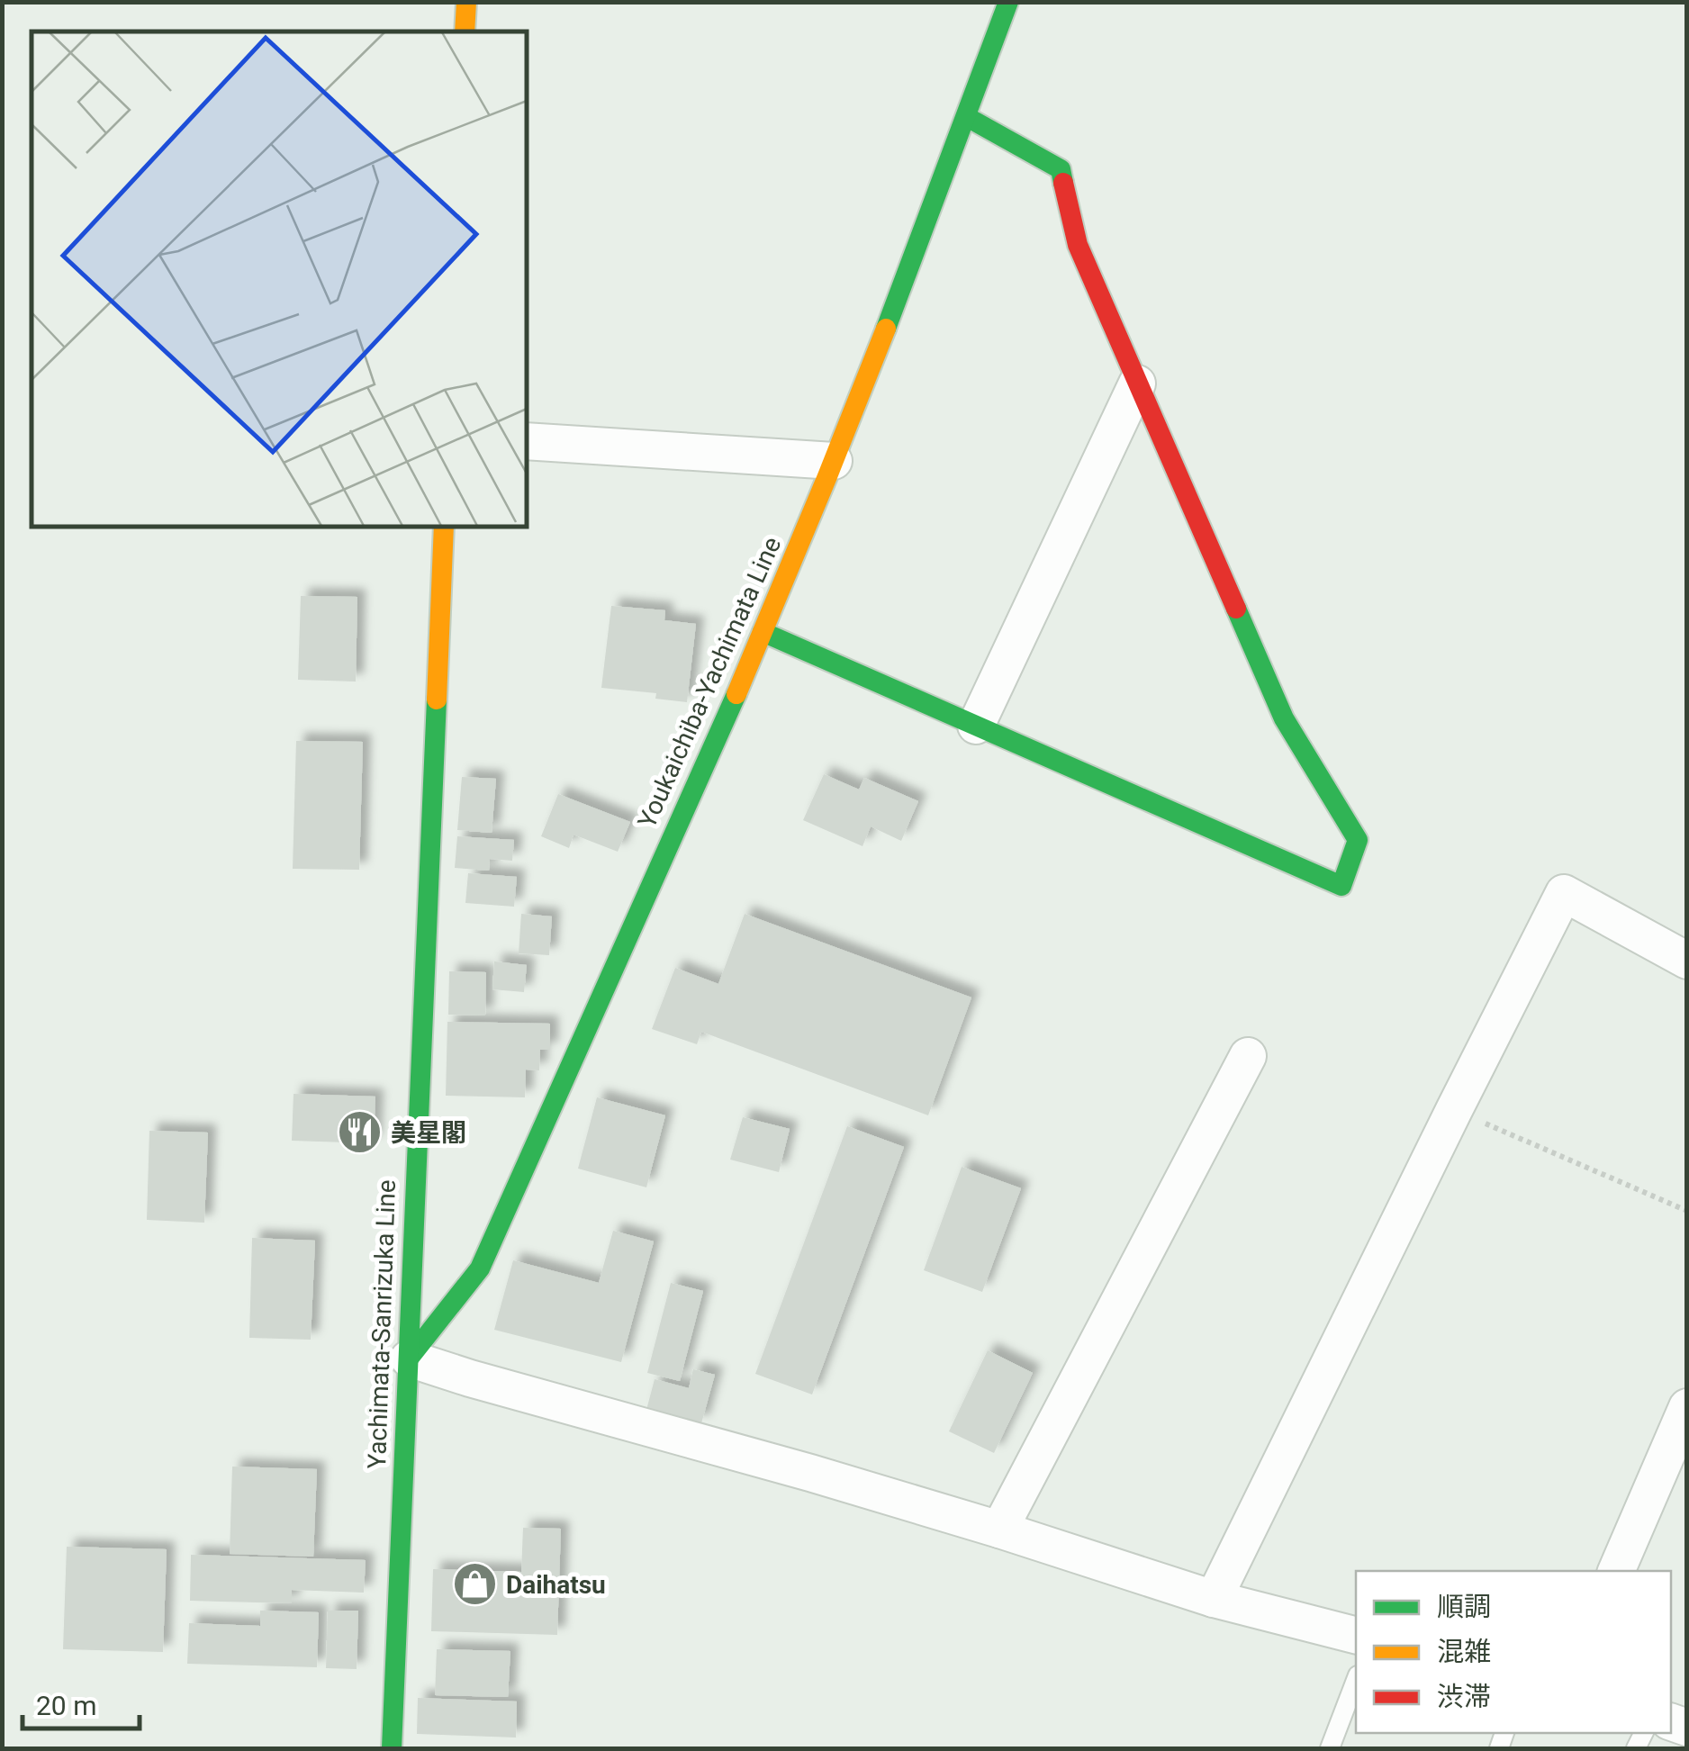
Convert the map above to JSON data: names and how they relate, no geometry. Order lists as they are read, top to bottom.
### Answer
{
  "streets": {
    "main road": ["Youkaichiba-Yachimata Line", "Yachimata-Sanrizuka Line"]
  },
  "crossings": [
    ["Youkaichiba-Yachimata Line", "Yachimata-Sanrizuka Line"]
  ],
  "places": {
    "restaurant": ["美星閣"],
    "shop": ["Daihatsu"]
  },
  "legend": ["順調", "混雑", "渋滞"],
  "scale_bar": "20 m"
}
